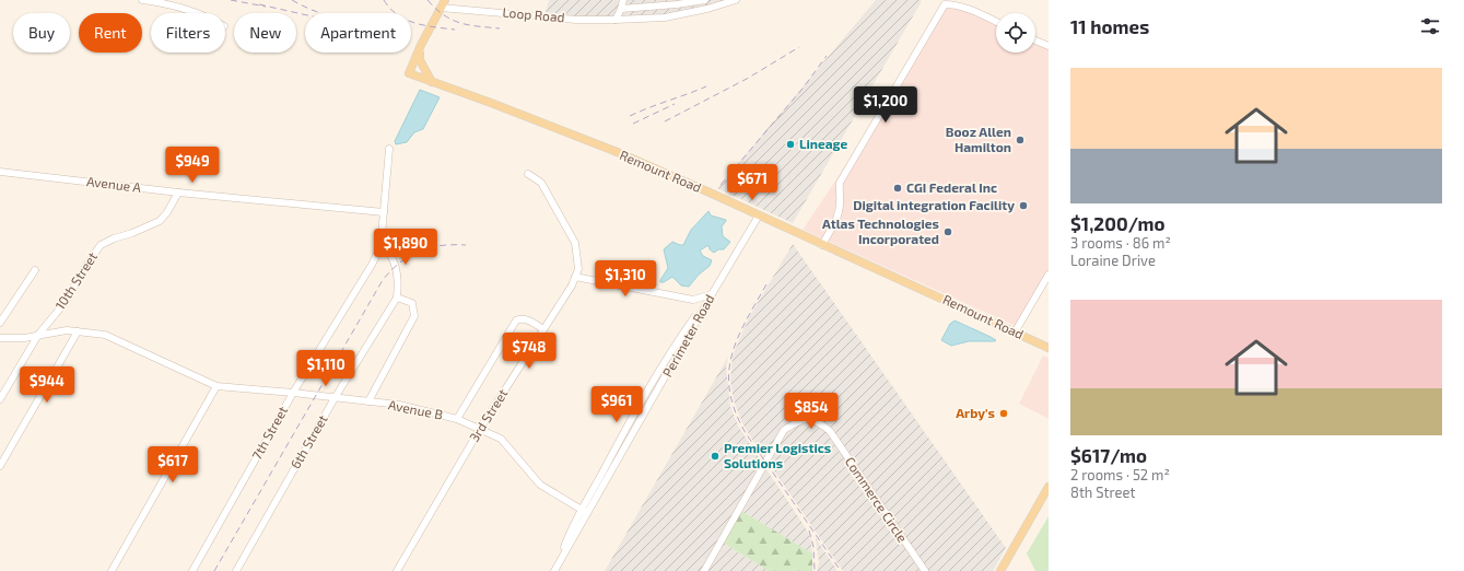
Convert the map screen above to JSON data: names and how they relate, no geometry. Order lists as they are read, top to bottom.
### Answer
{
  "streets": {
    "main road": ["Remount Road"],
    "street": [
      "Loop Road",
      "Avenue A",
      "10th Street",
      "Perimeter Road",
      "Avenue B",
      "3rd Street",
      "7th Street",
      "6th Street",
      "Commerce Circle"
    ]
  },
  "crossings": [
    ["Remount Road", "Perimeter Road"],
    ["Avenue A", "10th Street"],
    ["Avenue A", "7th Street"],
    ["10th Street", "Avenue B"],
    ["Perimeter Road", "Avenue B"],
    ["Avenue B", "3rd Street"],
    ["Avenue B", "7th Street"],
    ["Avenue B", "6th Street"]
  ],
  "places": [
    "Booz Allen Hamilton",
    "Lineage",
    "CGI Federal Inc",
    "Digital integration Facility",
    "Atlas Technologies Incorporated",
    "Arby's",
    "Premier Logistics Solutions"
  ],
  "page": {
    "heading": "11 homes",
    "chip": [
      "Buy",
      "Rent",
      "Filters",
      "New",
      "Apartment"
    ],
    "list": [
      {
        "name": "$1,200/mo",
        "note": "3 rooms · 86 m² · Loraine Drive"
      },
      {
        "name": "$617/mo",
        "note": "2 rooms · 52 m² · 8th Street"
      }
    ],
    "price": [
      "$1,200",
      "$949",
      "$671",
      "$1,890",
      "$1,310",
      "$748",
      "$1,110",
      "$944",
      "$961",
      "$854",
      "$617"
    ]
  }
}
